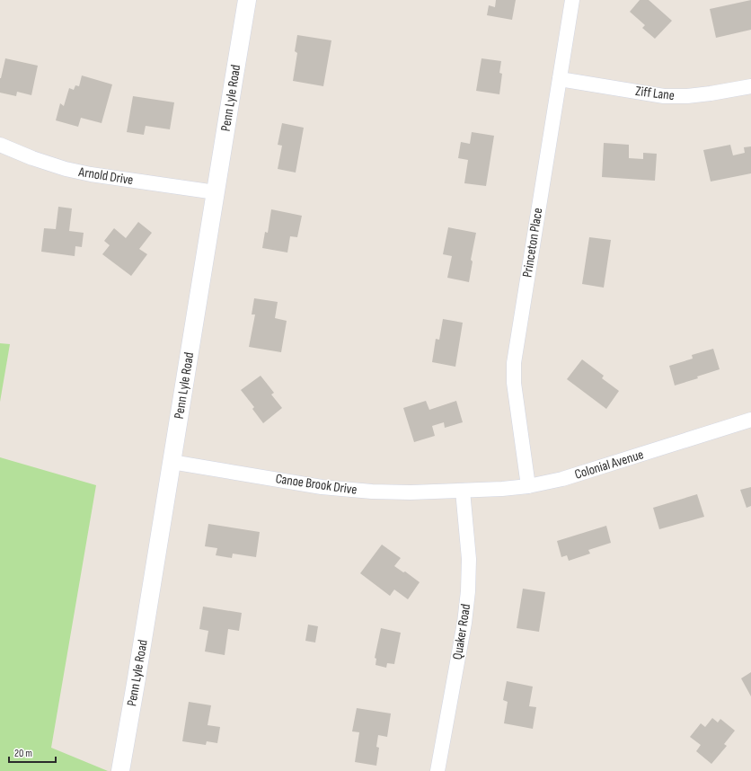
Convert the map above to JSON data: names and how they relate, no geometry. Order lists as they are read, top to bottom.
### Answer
{
  "streets": {
    "street": [
      "Ziff Lane",
      "Penn Lyle Road",
      "Arnold Drive",
      "Princeton Place",
      "Colonial Avenue",
      "Canoe Brook Drive",
      "Quaker Road"
    ]
  },
  "crossings": [
    ["Ziff Lane", "Princeton Place"],
    ["Penn Lyle Road", "Arnold Drive"],
    ["Penn Lyle Road", "Canoe Brook Drive"],
    ["Princeton Place", "Colonial Avenue"],
    ["Colonial Avenue", "Canoe Brook Drive"],
    ["Colonial Avenue", "Quaker Road"],
    ["Canoe Brook Drive", "Quaker Road"]
  ],
  "scale_bar": "20 m"
}
